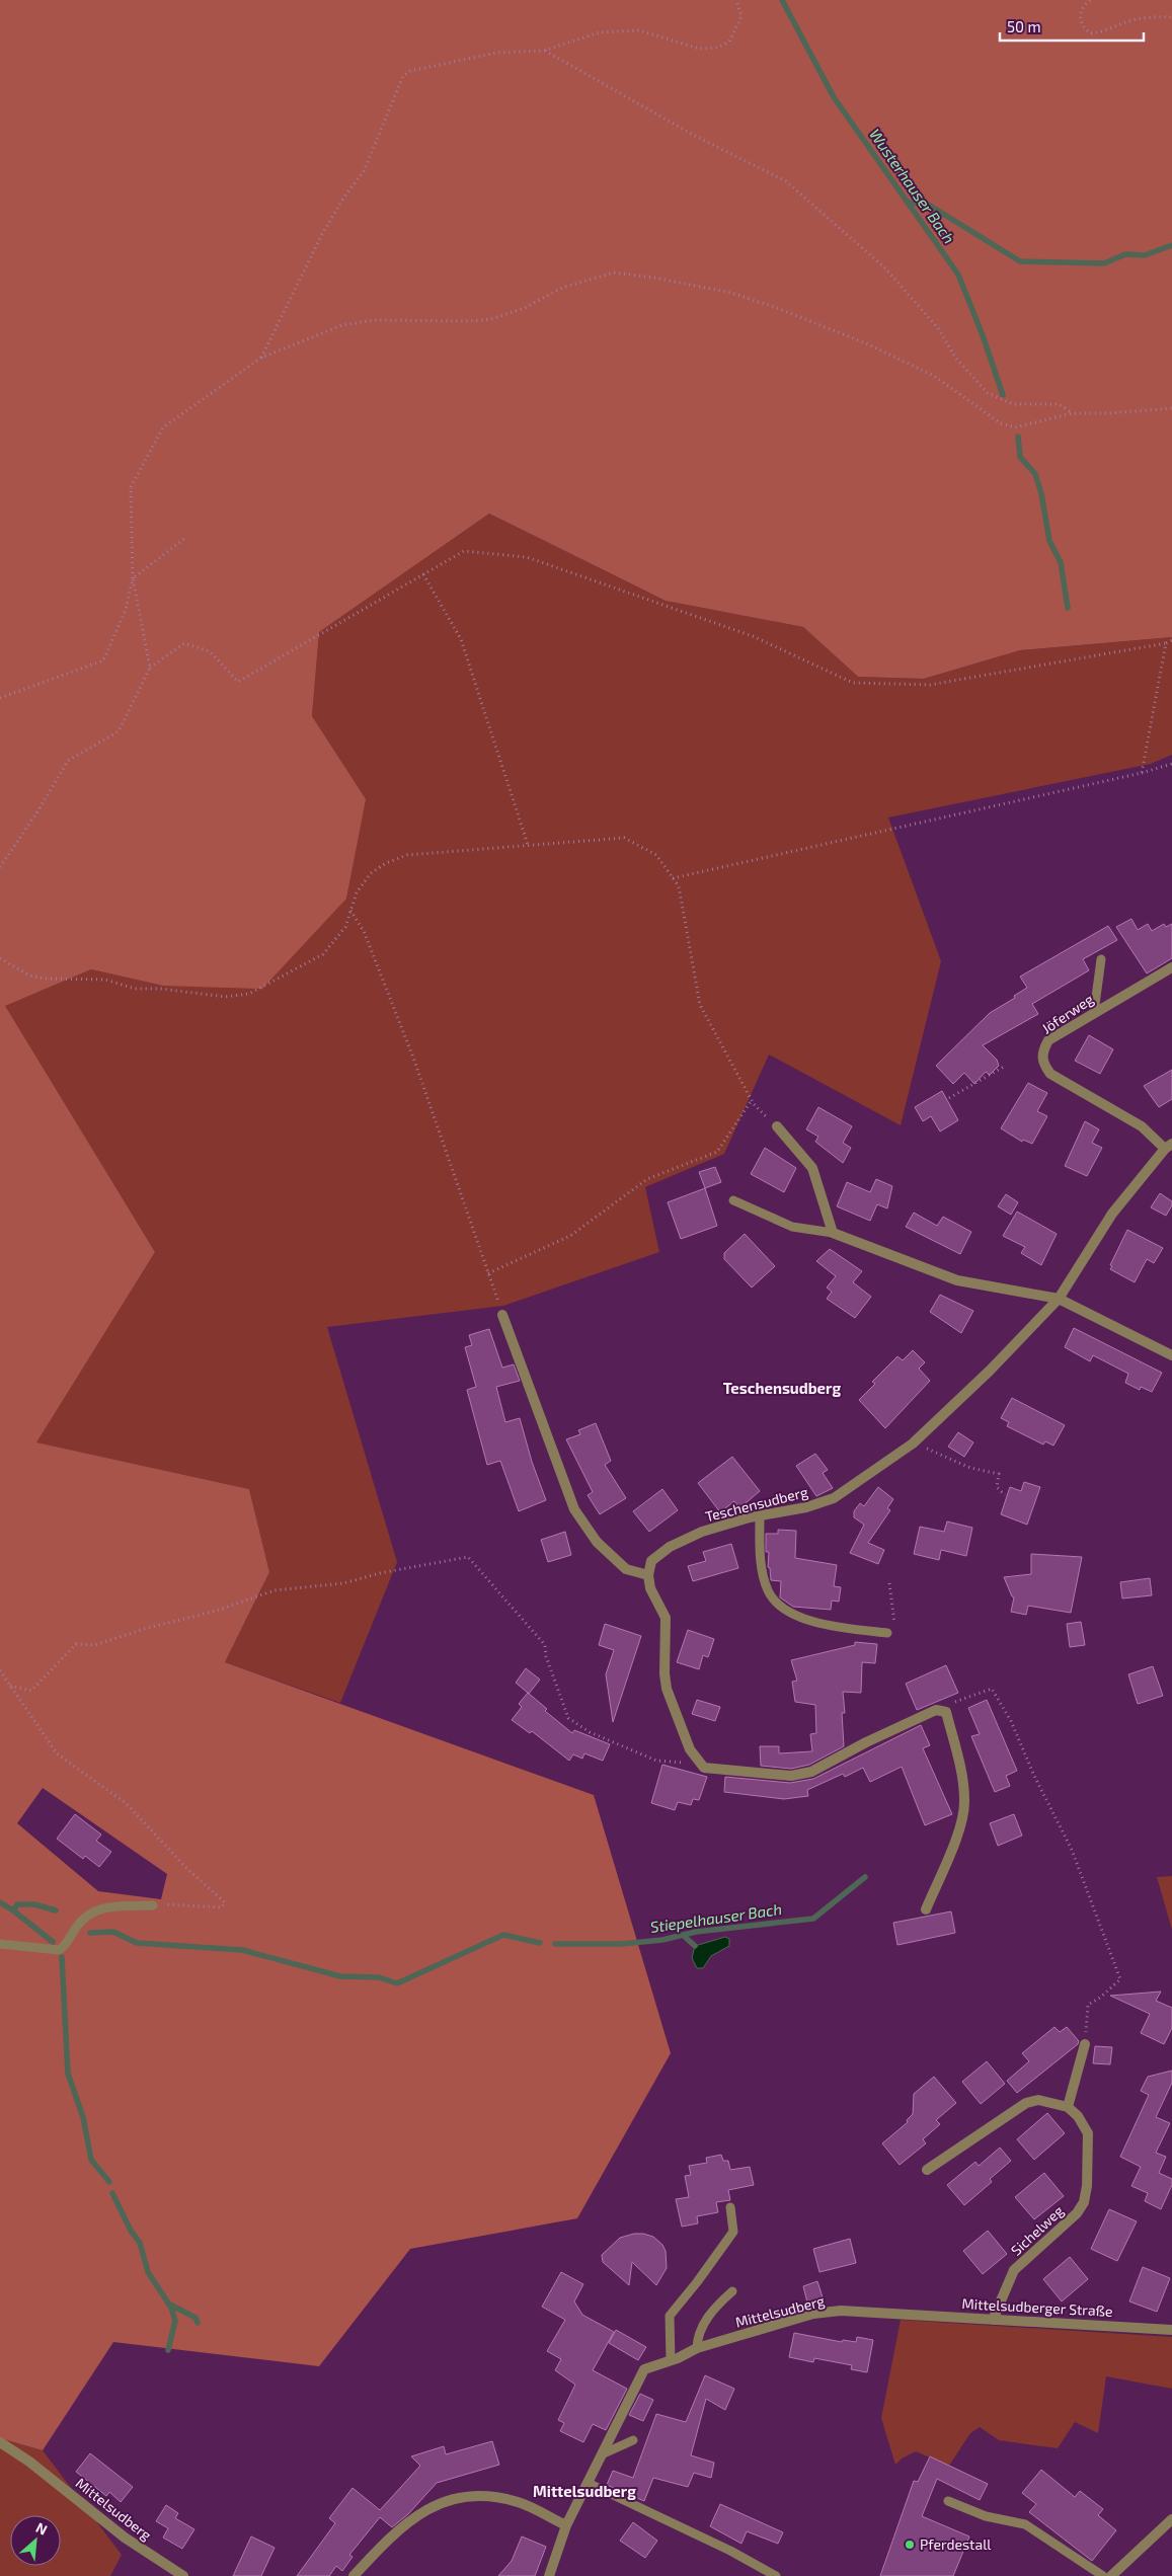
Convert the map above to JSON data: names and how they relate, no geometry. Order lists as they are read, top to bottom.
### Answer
{
  "streets": {
    "street": [
      "Jöferweg",
      "Teschensudberg",
      "Sichelweg",
      "Mittelsudberger Straße",
      "Mittelsudberg"
    ]
  },
  "crossings": [
    ["Jöferweg", "Teschensudberg"],
    ["Sichelweg", "Mittelsudberger Straße"],
    ["Mittelsudberger Straße", "Mittelsudberg"]
  ],
  "districts": ["Teschensudberg", "Mittelsudberg"],
  "water": ["Wusterhauser Bach", "Stiepelhauser Bach"],
  "places": ["Pferdestall"],
  "scale_bar": "50 m",
  "north": "top right"
}
